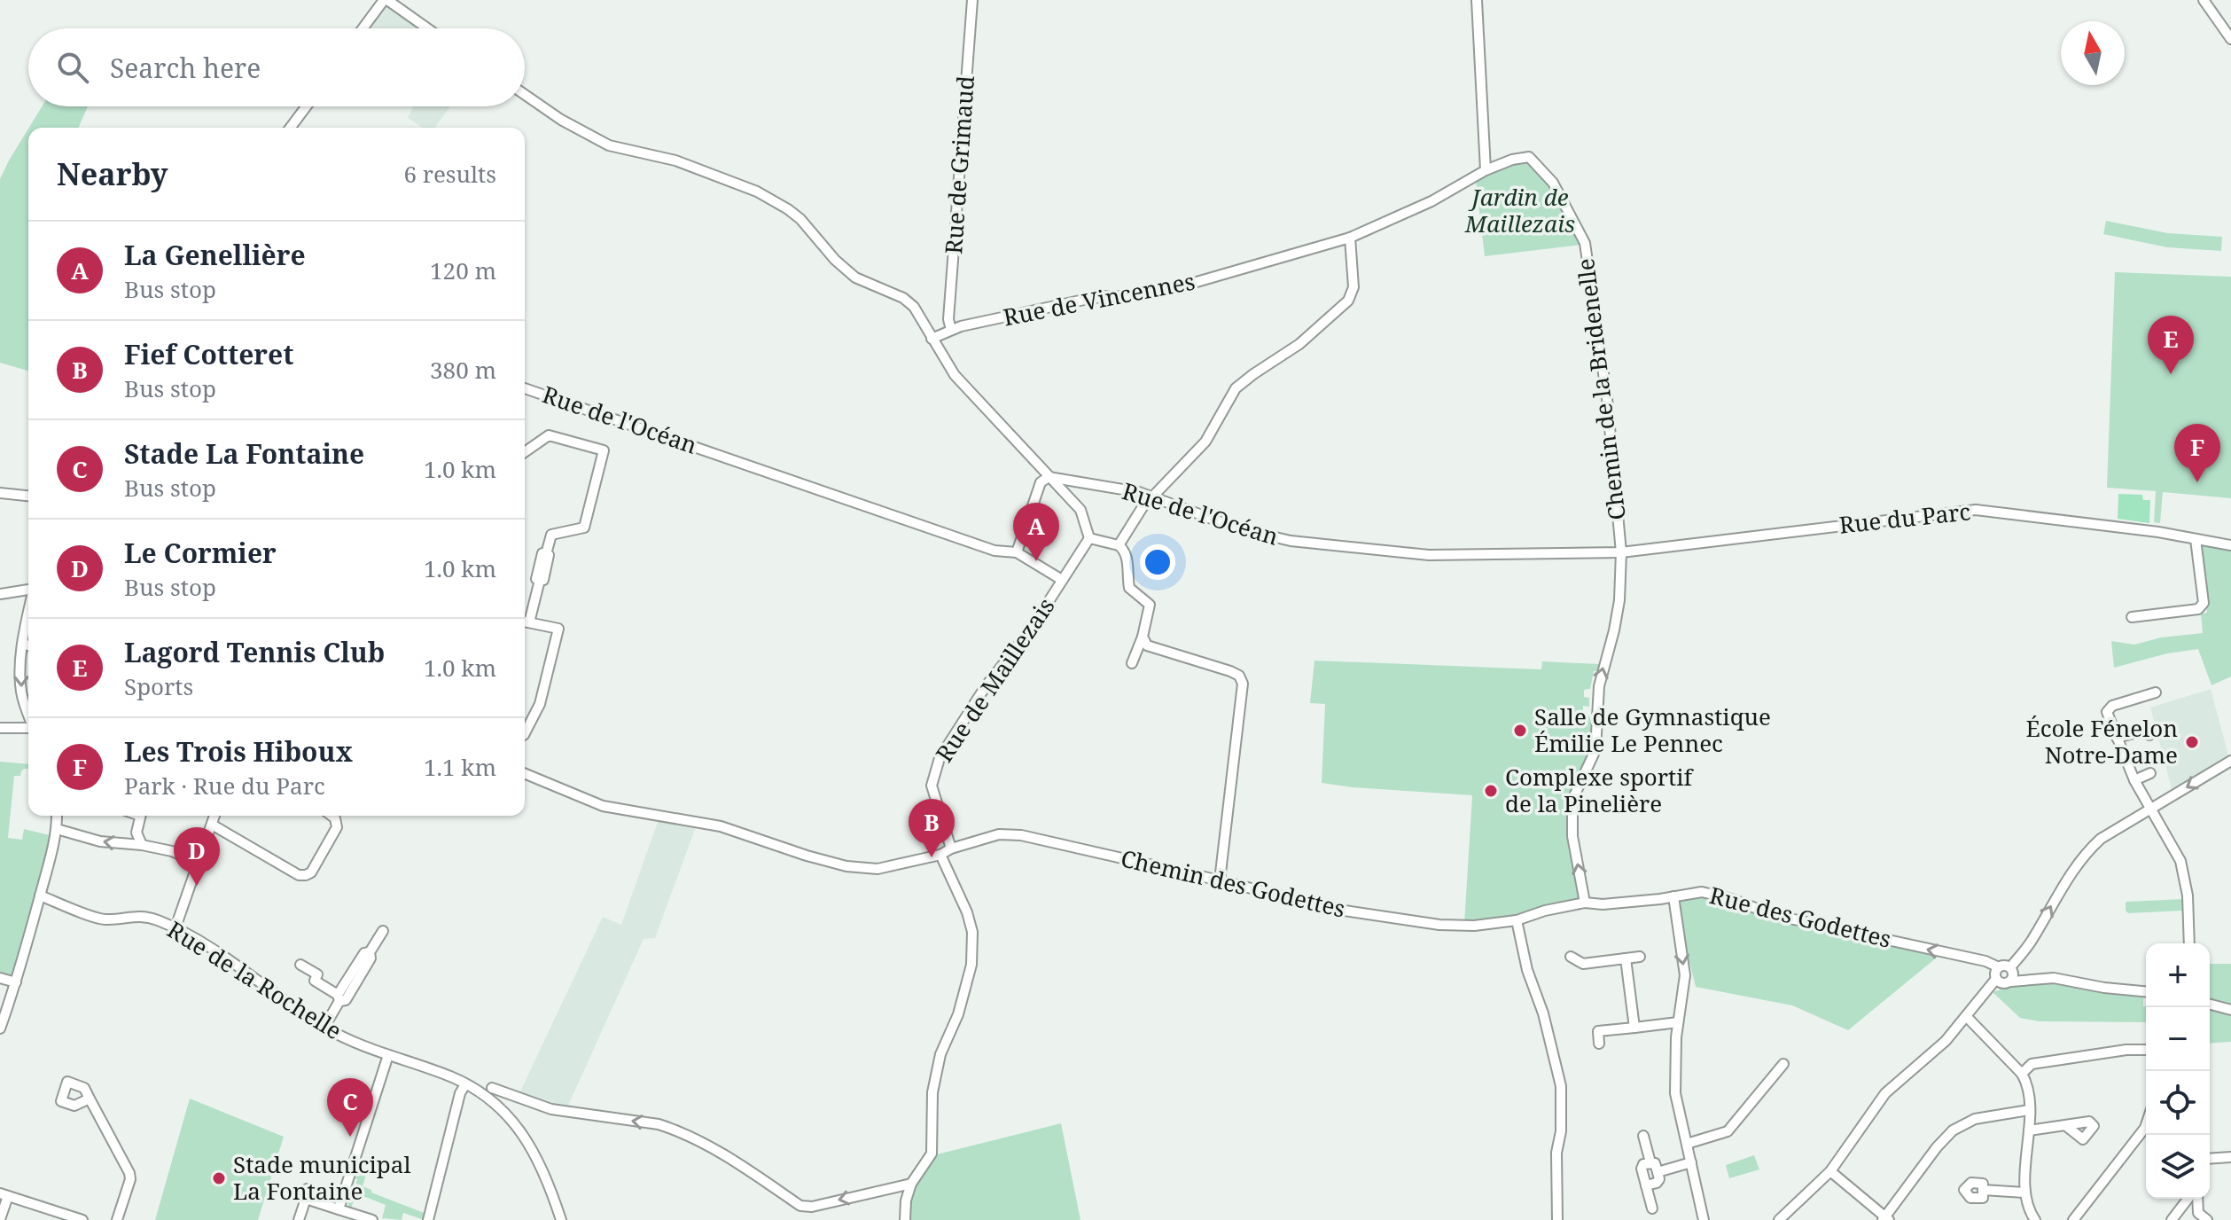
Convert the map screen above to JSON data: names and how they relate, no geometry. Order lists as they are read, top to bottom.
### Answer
{
  "streets": {
    "street": [
      "Rue de Grimaud",
      "Rue de Vincennes",
      "Chemin de la Bridenelle",
      "Rue de l'Océan",
      "Rue du Parc",
      "Rue de Maillezais",
      "Chemin des Godettes",
      "Rue des Godettes",
      "Rue de la Rochelle"
    ]
  },
  "crossings": [
    ["Rue de Grimaud", "Rue de Vincennes"],
    ["Chemin de la Bridenelle", "Rue de l'Océan"],
    ["Chemin de la Bridenelle", "Rue du Parc"],
    ["Chemin de la Bridenelle", "Rue des Godettes"],
    ["Rue de l'Océan", "Rue du Parc"],
    ["Rue de Maillezais", "Chemin des Godettes"],
    ["Chemin des Godettes", "Rue des Godettes"]
  ],
  "one_way": ["Chemin de la Bridenelle", "Rue des Godettes"],
  "parks": ["Jardin de Maillezais"],
  "places": [
    "Salle de Gymnastique Émilie Le Pennec",
    "École Fénelon Notre-Dame",
    "Complexe sportif de la Pinelière",
    "Stade municipal La Fontaine"
  ],
  "north": "top",
  "page": {
    "search": "Search here",
    "heading": ["Nearby", "6 results"],
    "list": [
      {
        "mark": "A",
        "name": "La Genellière",
        "note": "Bus stop",
        "value": "120 m"
      },
      {
        "mark": "B",
        "name": "Fief Cotteret",
        "note": "Bus stop",
        "value": "380 m"
      },
      {
        "mark": "C",
        "name": "Stade La Fontaine",
        "note": "Bus stop",
        "value": "1.0 km"
      },
      {
        "mark": "D",
        "name": "Le Cormier",
        "note": "Bus stop",
        "value": "1.0 km"
      },
      {
        "mark": "E",
        "name": "Lagord Tennis Club",
        "note": "Sports",
        "value": "1.0 km"
      },
      {
        "mark": "F",
        "name": "Les Trois Hiboux",
        "note": "Park · Rue du Parc",
        "value": "1.1 km"
      }
    ],
    "pins": [
      "E",
      "F",
      "A",
      "B",
      "D",
      "C"
    ],
    "map_buttons": ["+", "−"]
  }
}
